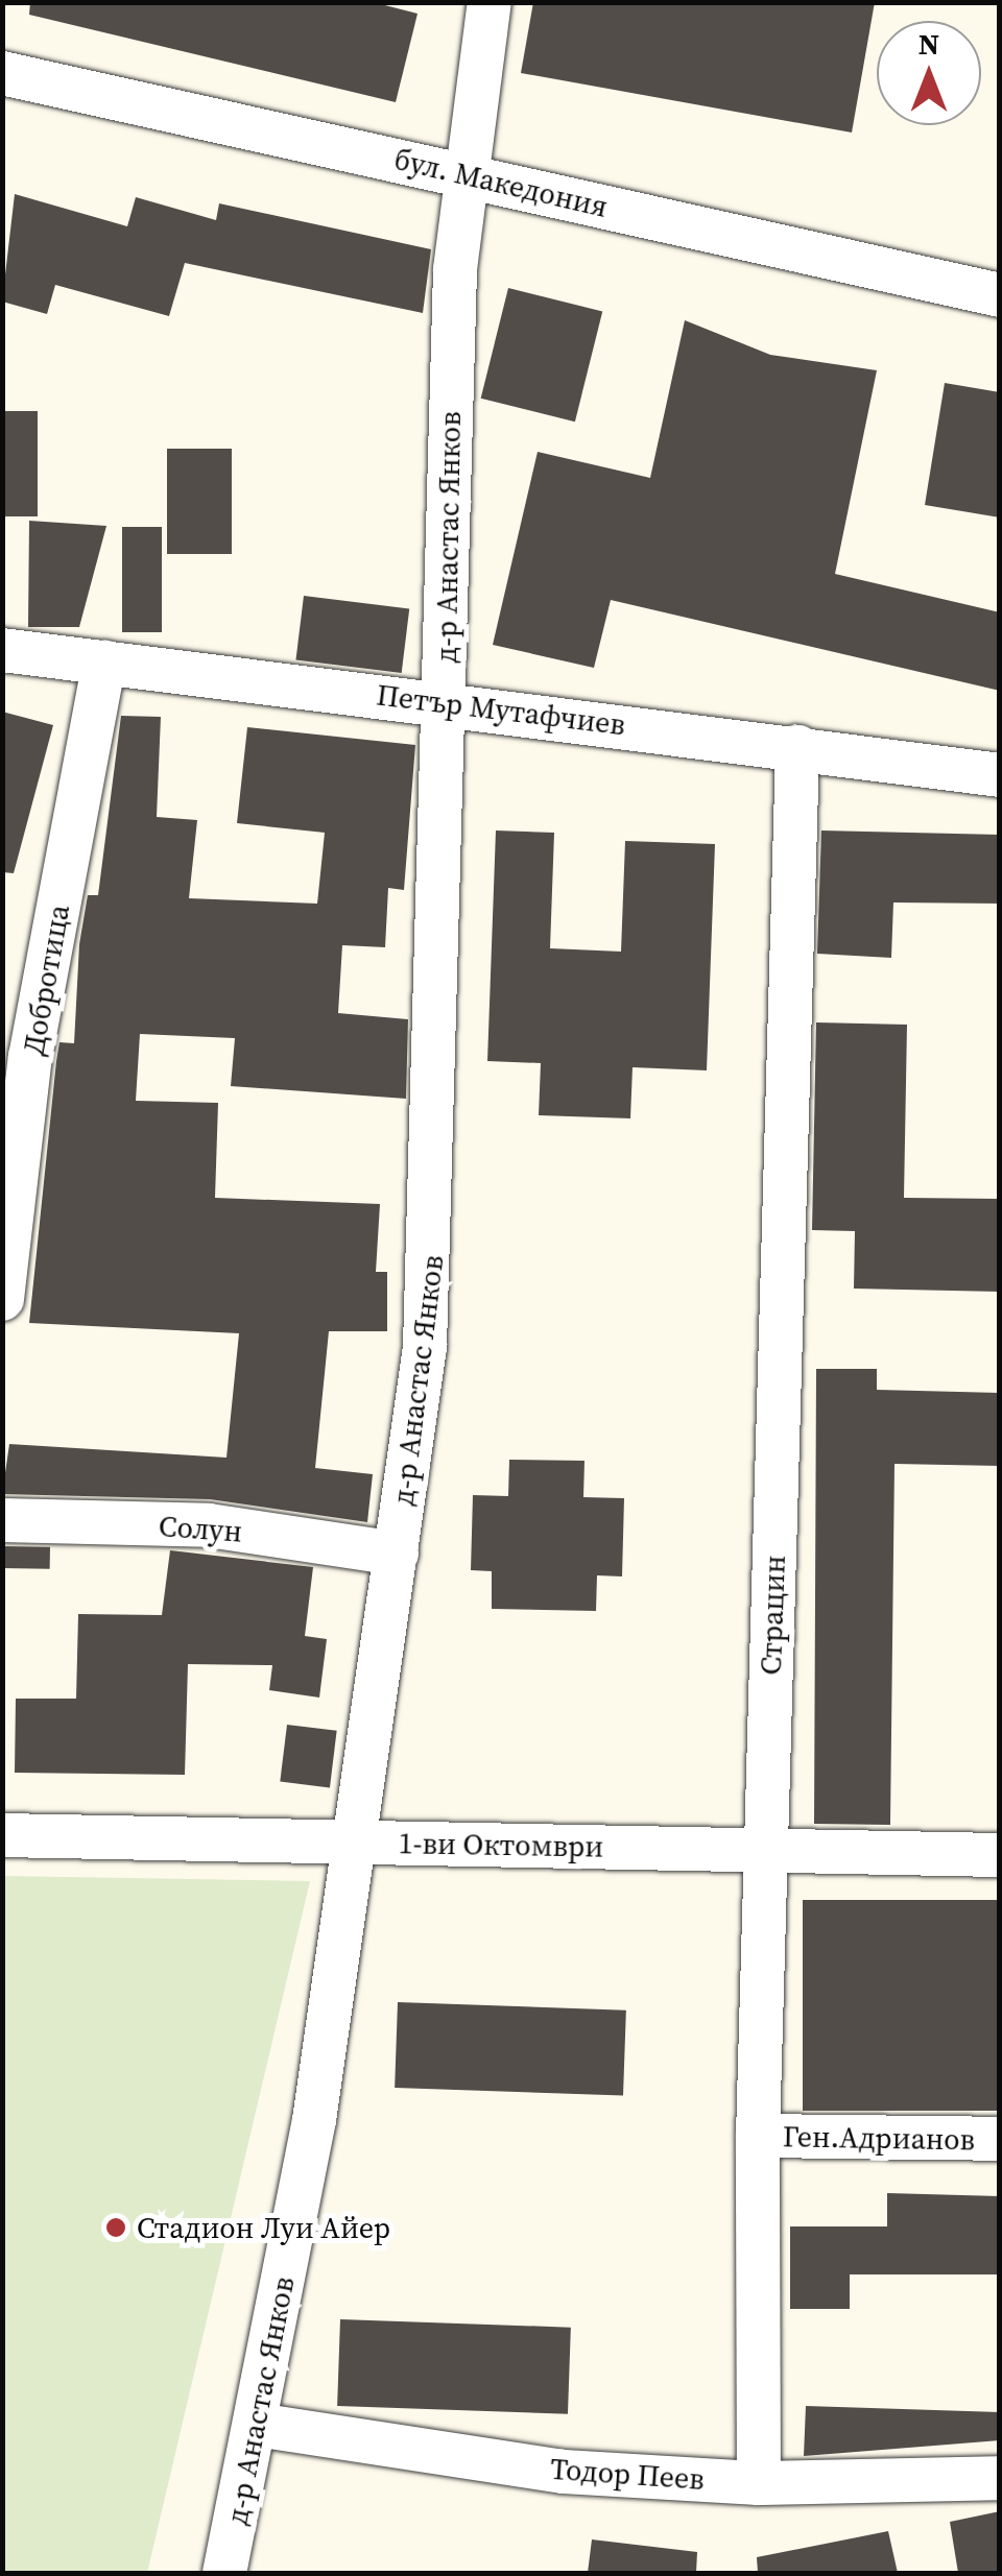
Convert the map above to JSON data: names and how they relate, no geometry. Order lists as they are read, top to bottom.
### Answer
{
  "streets": {
    "street": [
      "бул. Македония",
      "д-р Анастас Янков",
      "Петър Мутафчиев",
      "Добротица",
      "Солун",
      "Страцин",
      "1-ви Октомври",
      "Ген.Адрианов",
      "Тодор Пеев"
    ]
  },
  "crossings": [
    ["бул. Македония", "д-р Анастас Янков"],
    ["д-р Анастас Янков", "Петър Мутафчиев"],
    ["д-р Анастас Янков", "Солун"],
    ["д-р Анастас Янков", "1-ви Октомври"],
    ["д-р Анастас Янков", "Тодор Пеев"],
    ["Петър Мутафчиев", "Добротица"],
    ["Петър Мутафчиев", "Страцин"],
    ["Страцин", "1-ви Октомври"],
    ["Страцин", "Ген.Адрианов"],
    ["Страцин", "Тодор Пеев"]
  ],
  "places": ["Стадион Луи Айер"],
  "north": "top"
}
